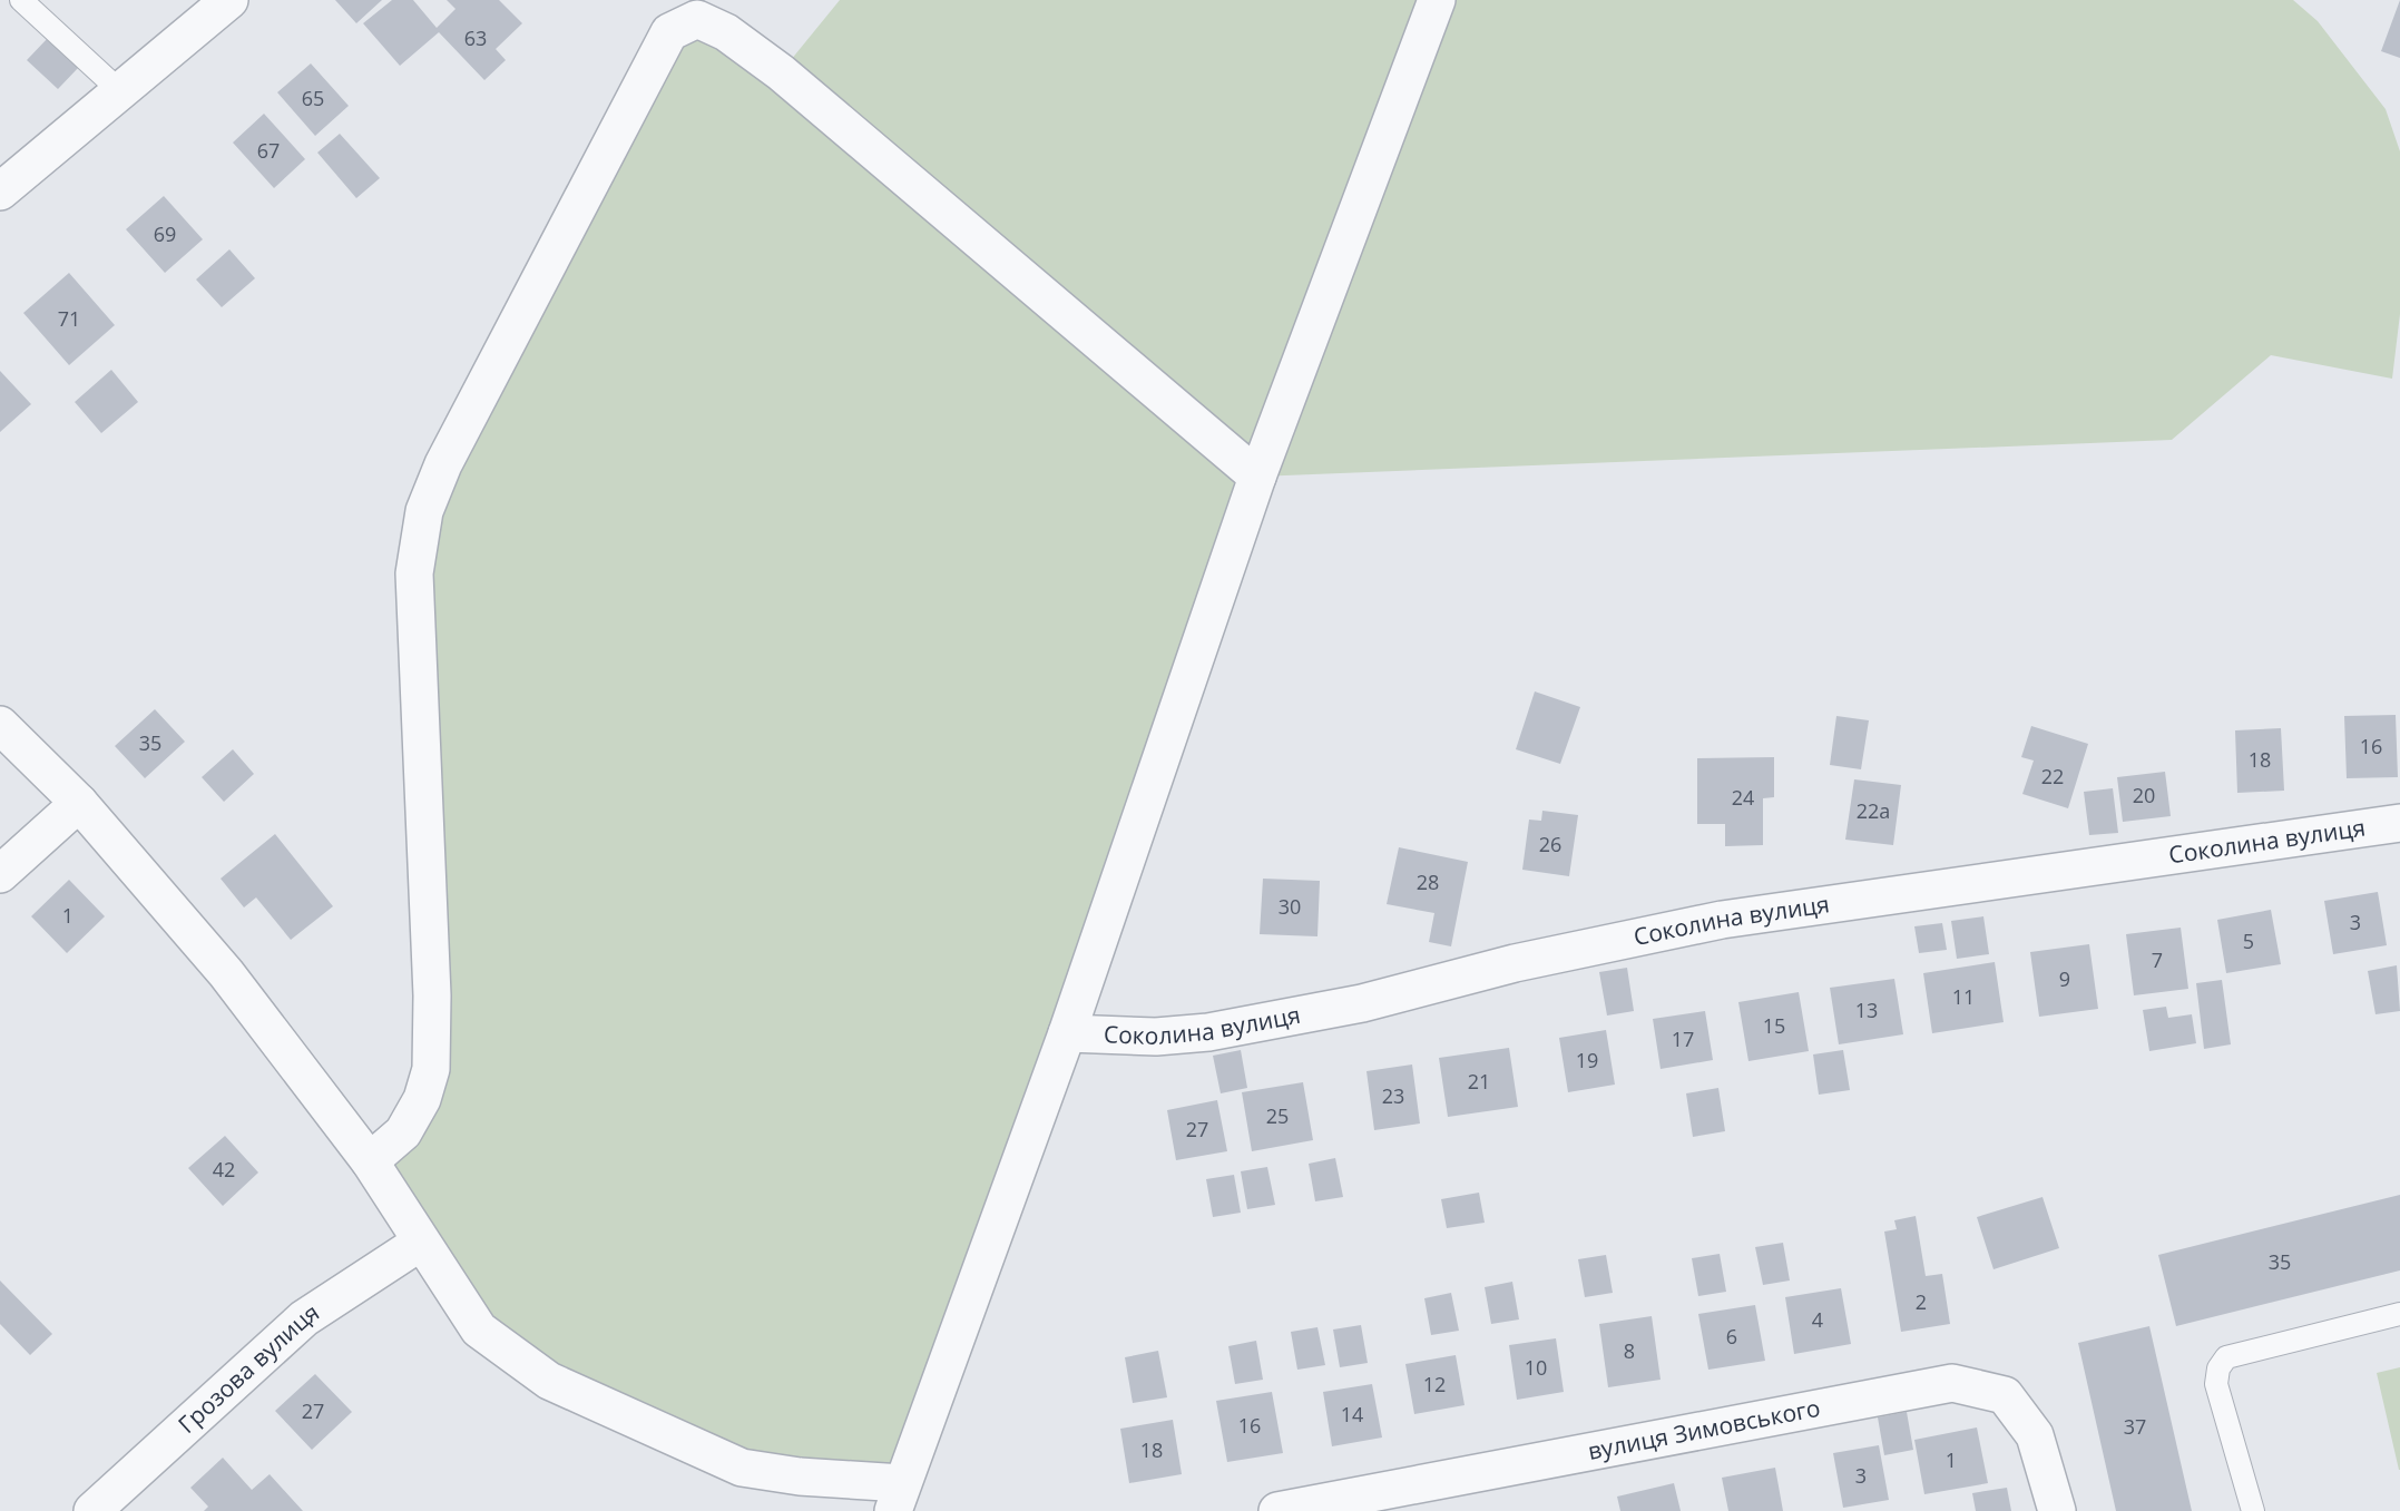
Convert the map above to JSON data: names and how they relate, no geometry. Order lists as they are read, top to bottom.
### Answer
{
  "streets": {
    "street": ["Соколина вулиця", "Грозова вулиця", "вулиця Зимовського"]
  },
  "house_numbers": [
    "63",
    "65",
    "67",
    "69",
    "71",
    "35",
    "16",
    "18",
    "22",
    "20",
    "24",
    "22а",
    "26",
    "28",
    "30",
    "1",
    "3",
    "5",
    "7",
    "9",
    "11",
    "13",
    "15",
    "17",
    "19",
    "21",
    "23",
    "25",
    "27",
    "42",
    "35",
    "2",
    "4",
    "6",
    "8",
    "10",
    "12",
    "27",
    "14",
    "16",
    "37",
    "18",
    "1",
    "3"
  ]
}
